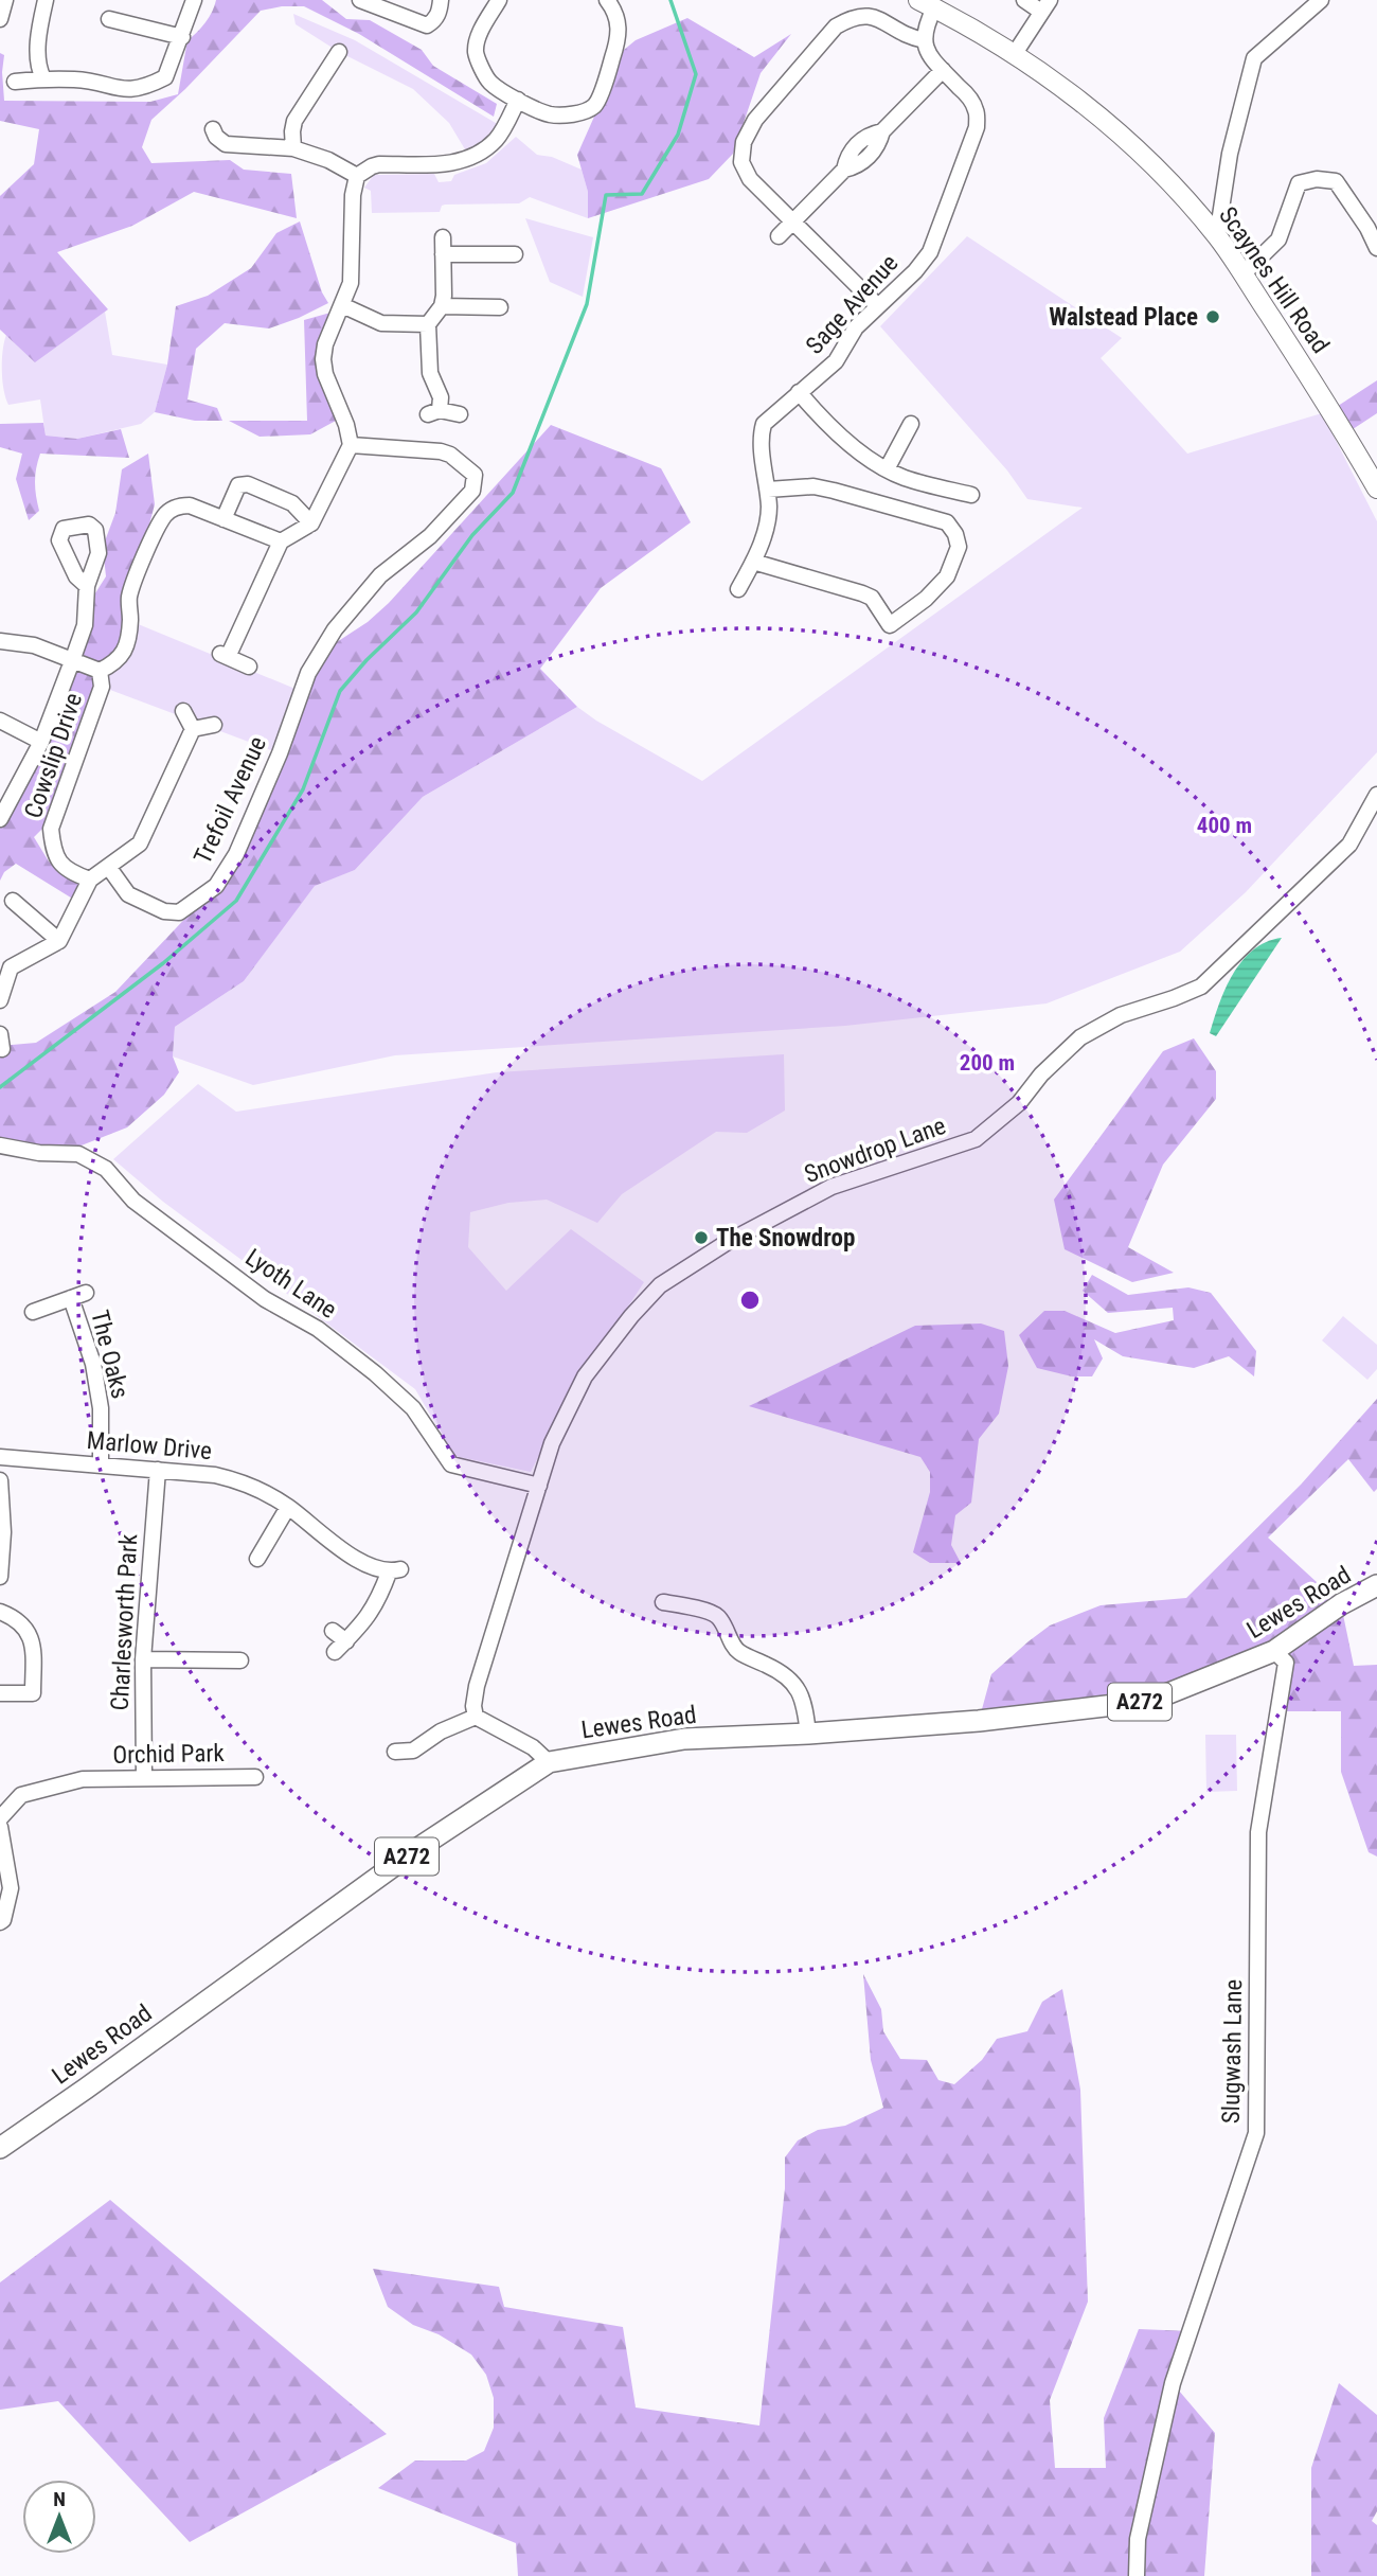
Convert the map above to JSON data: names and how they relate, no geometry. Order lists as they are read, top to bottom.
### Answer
{
  "streets": {
    "highway": ["Lewes Road", "A272"],
    "main road": ["Scaynes Hill Road"],
    "street": [
      "Sage Avenue",
      "Cowslip Drive",
      "Trefoil Avenue",
      "Snowdrop Lane",
      "Lyoth Lane",
      "The Oaks",
      "Marlow Drive",
      "Charlesworth Park",
      "Orchid Park",
      "Slugwash Lane"
    ]
  },
  "crossings": [
    ["Snowdrop Lane", "Lyoth Lane"],
    ["The Oaks", "Marlow Drive"],
    ["Marlow Drive", "Charlesworth Park"],
    ["Lewes Road", "Slugwash Lane"],
    ["Charlesworth Park", "Orchid Park"]
  ],
  "places": ["Walstead Place", "The Snowdrop"],
  "north": "top",
  "rings": ["400 m", "200 m"]
}
